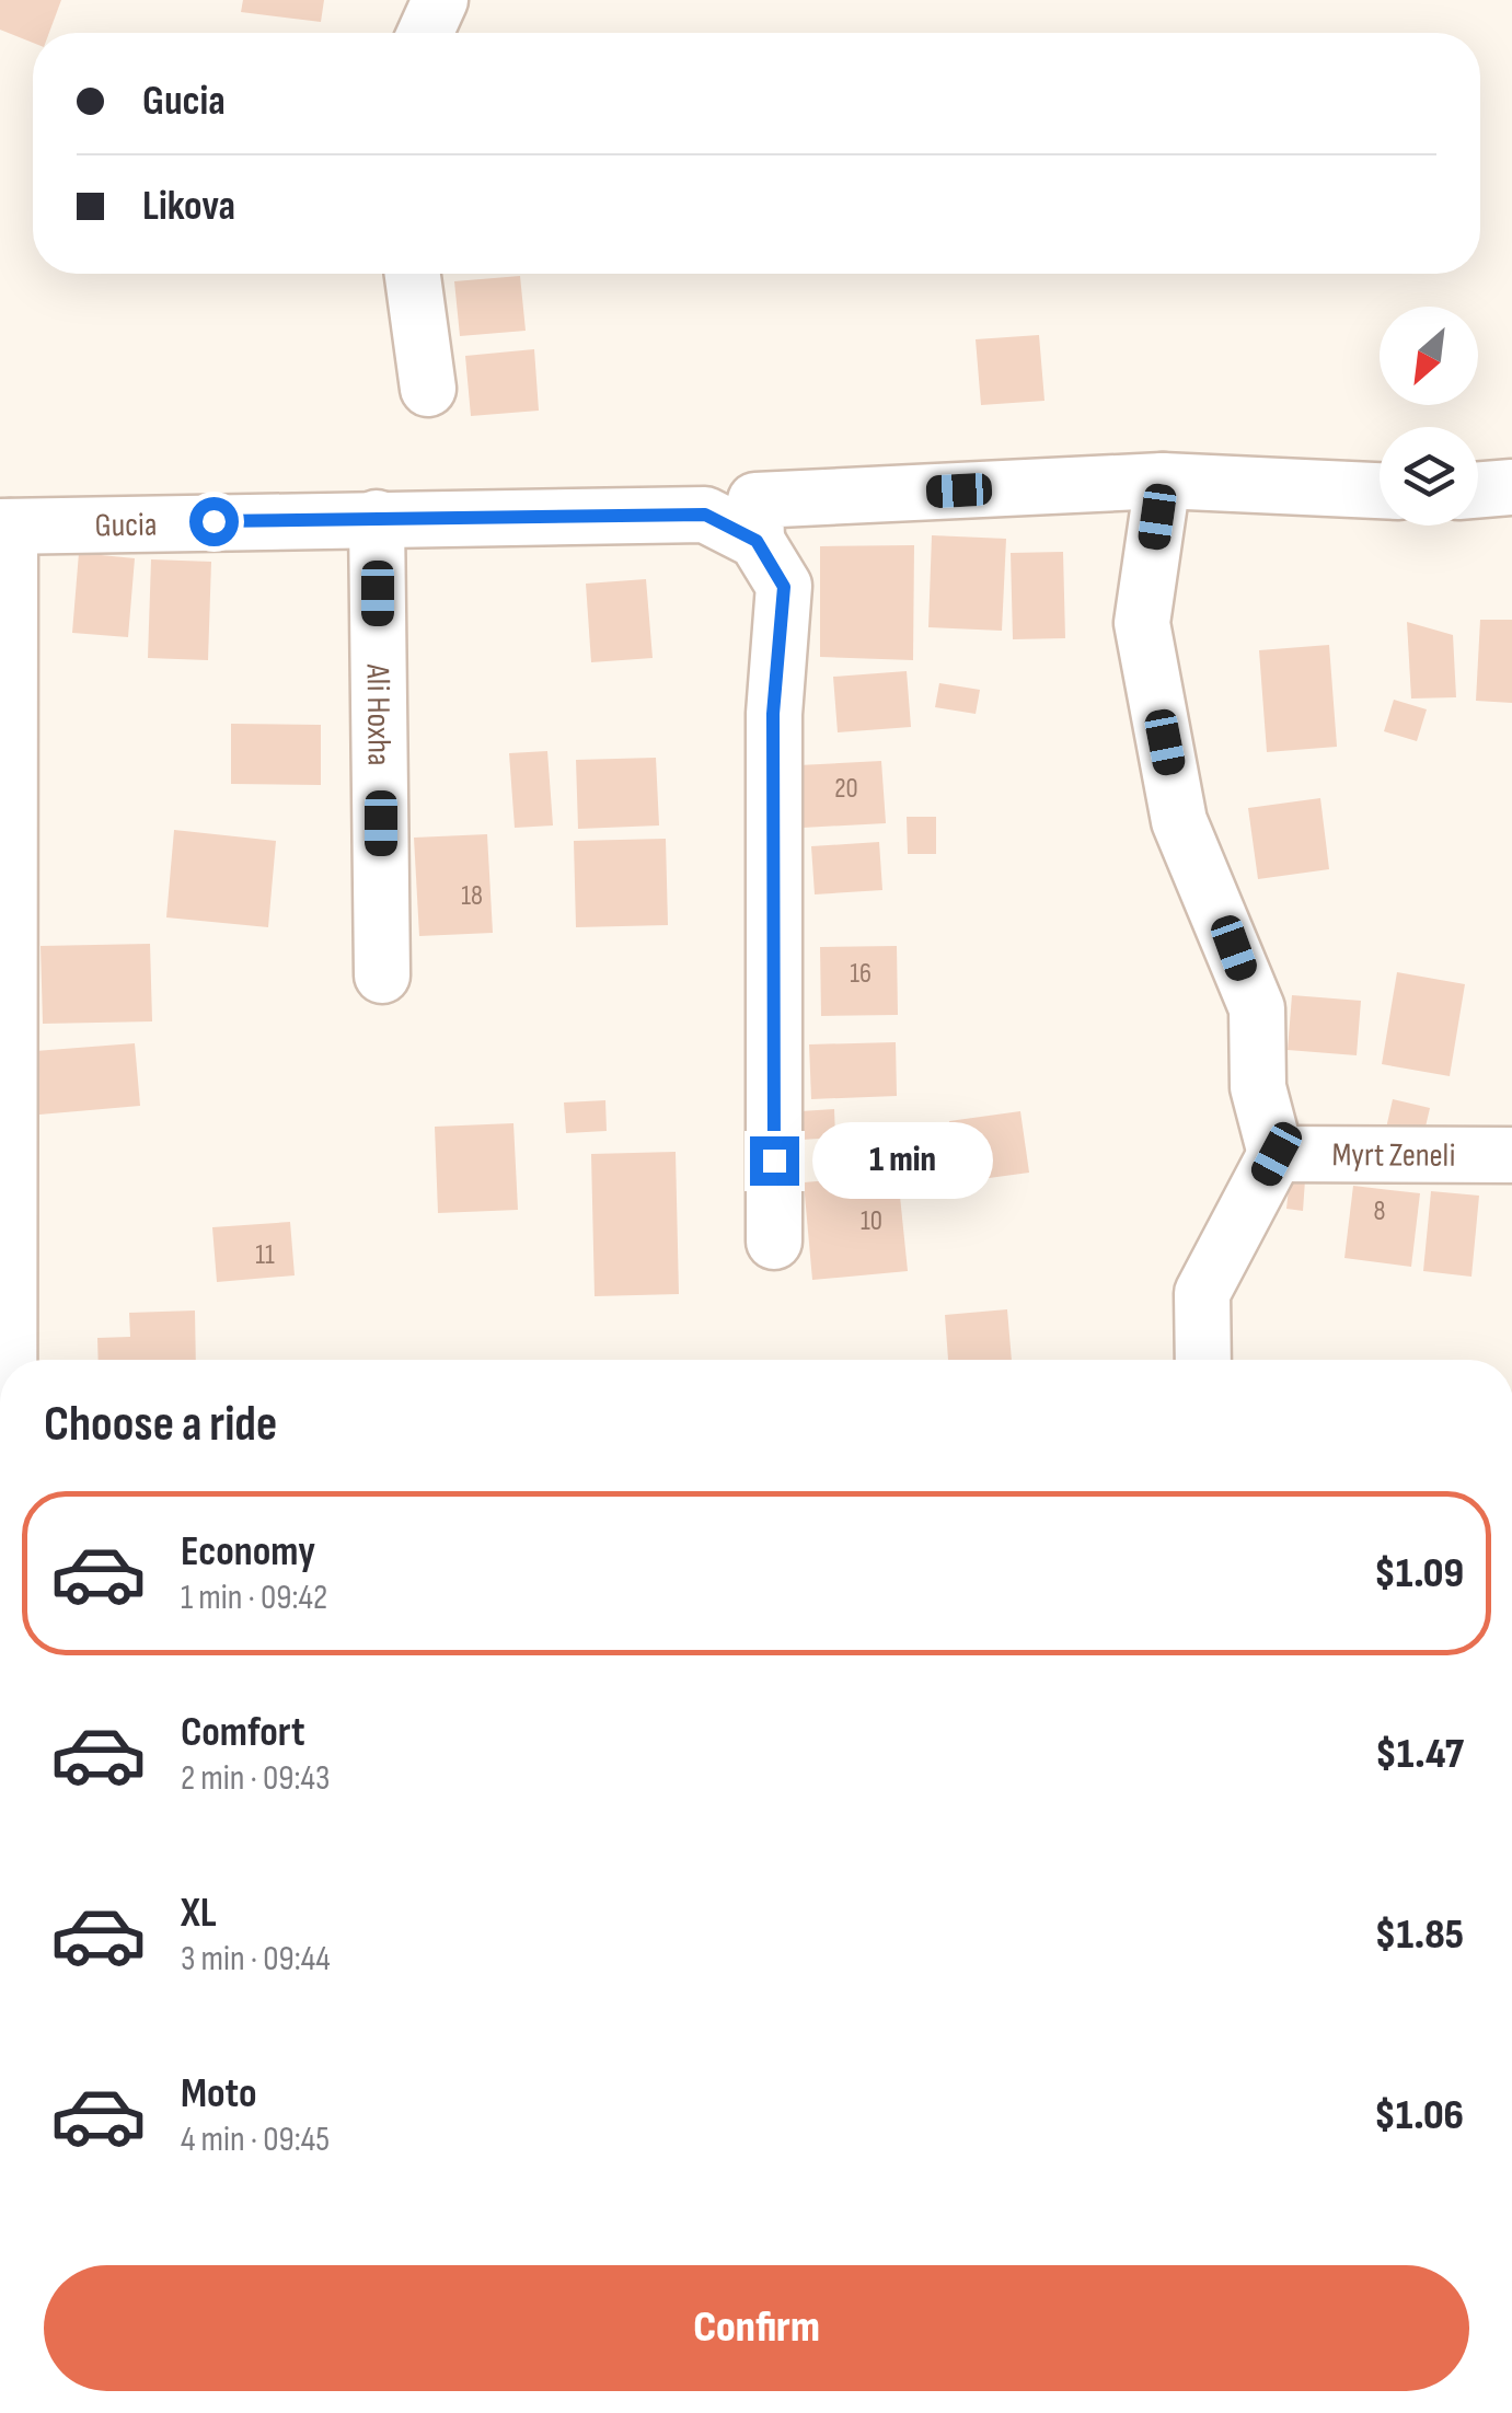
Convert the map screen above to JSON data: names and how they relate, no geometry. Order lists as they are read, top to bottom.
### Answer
{
  "streets": {
    "street": ["Gucia", "Ali Hoxha", "Myrt Zeneli"]
  },
  "crossings": [
    ["Gucia", "Ali Hoxha"]
  ],
  "house_numbers": [
    "20",
    "18",
    "16",
    "8",
    "10",
    "11"
  ],
  "north": "bottom left",
  "page": {
    "banner": ["Gucia", "Likova"],
    "bubble": "1 min",
    "heading": "Choose a ride",
    "list": [
      {
        "name": "Economy",
        "note": "1 min · 09:42",
        "value": "$1.09"
      },
      {
        "name": "Comfort",
        "note": "2 min · 09:43",
        "value": "$1.47"
      },
      {
        "name": "XL",
        "note": "3 min · 09:44",
        "value": "$1.85"
      },
      {
        "name": "Moto",
        "note": "4 min · 09:45",
        "value": "$1.06"
      }
    ],
    "buttons": "Confirm"
  }
}
